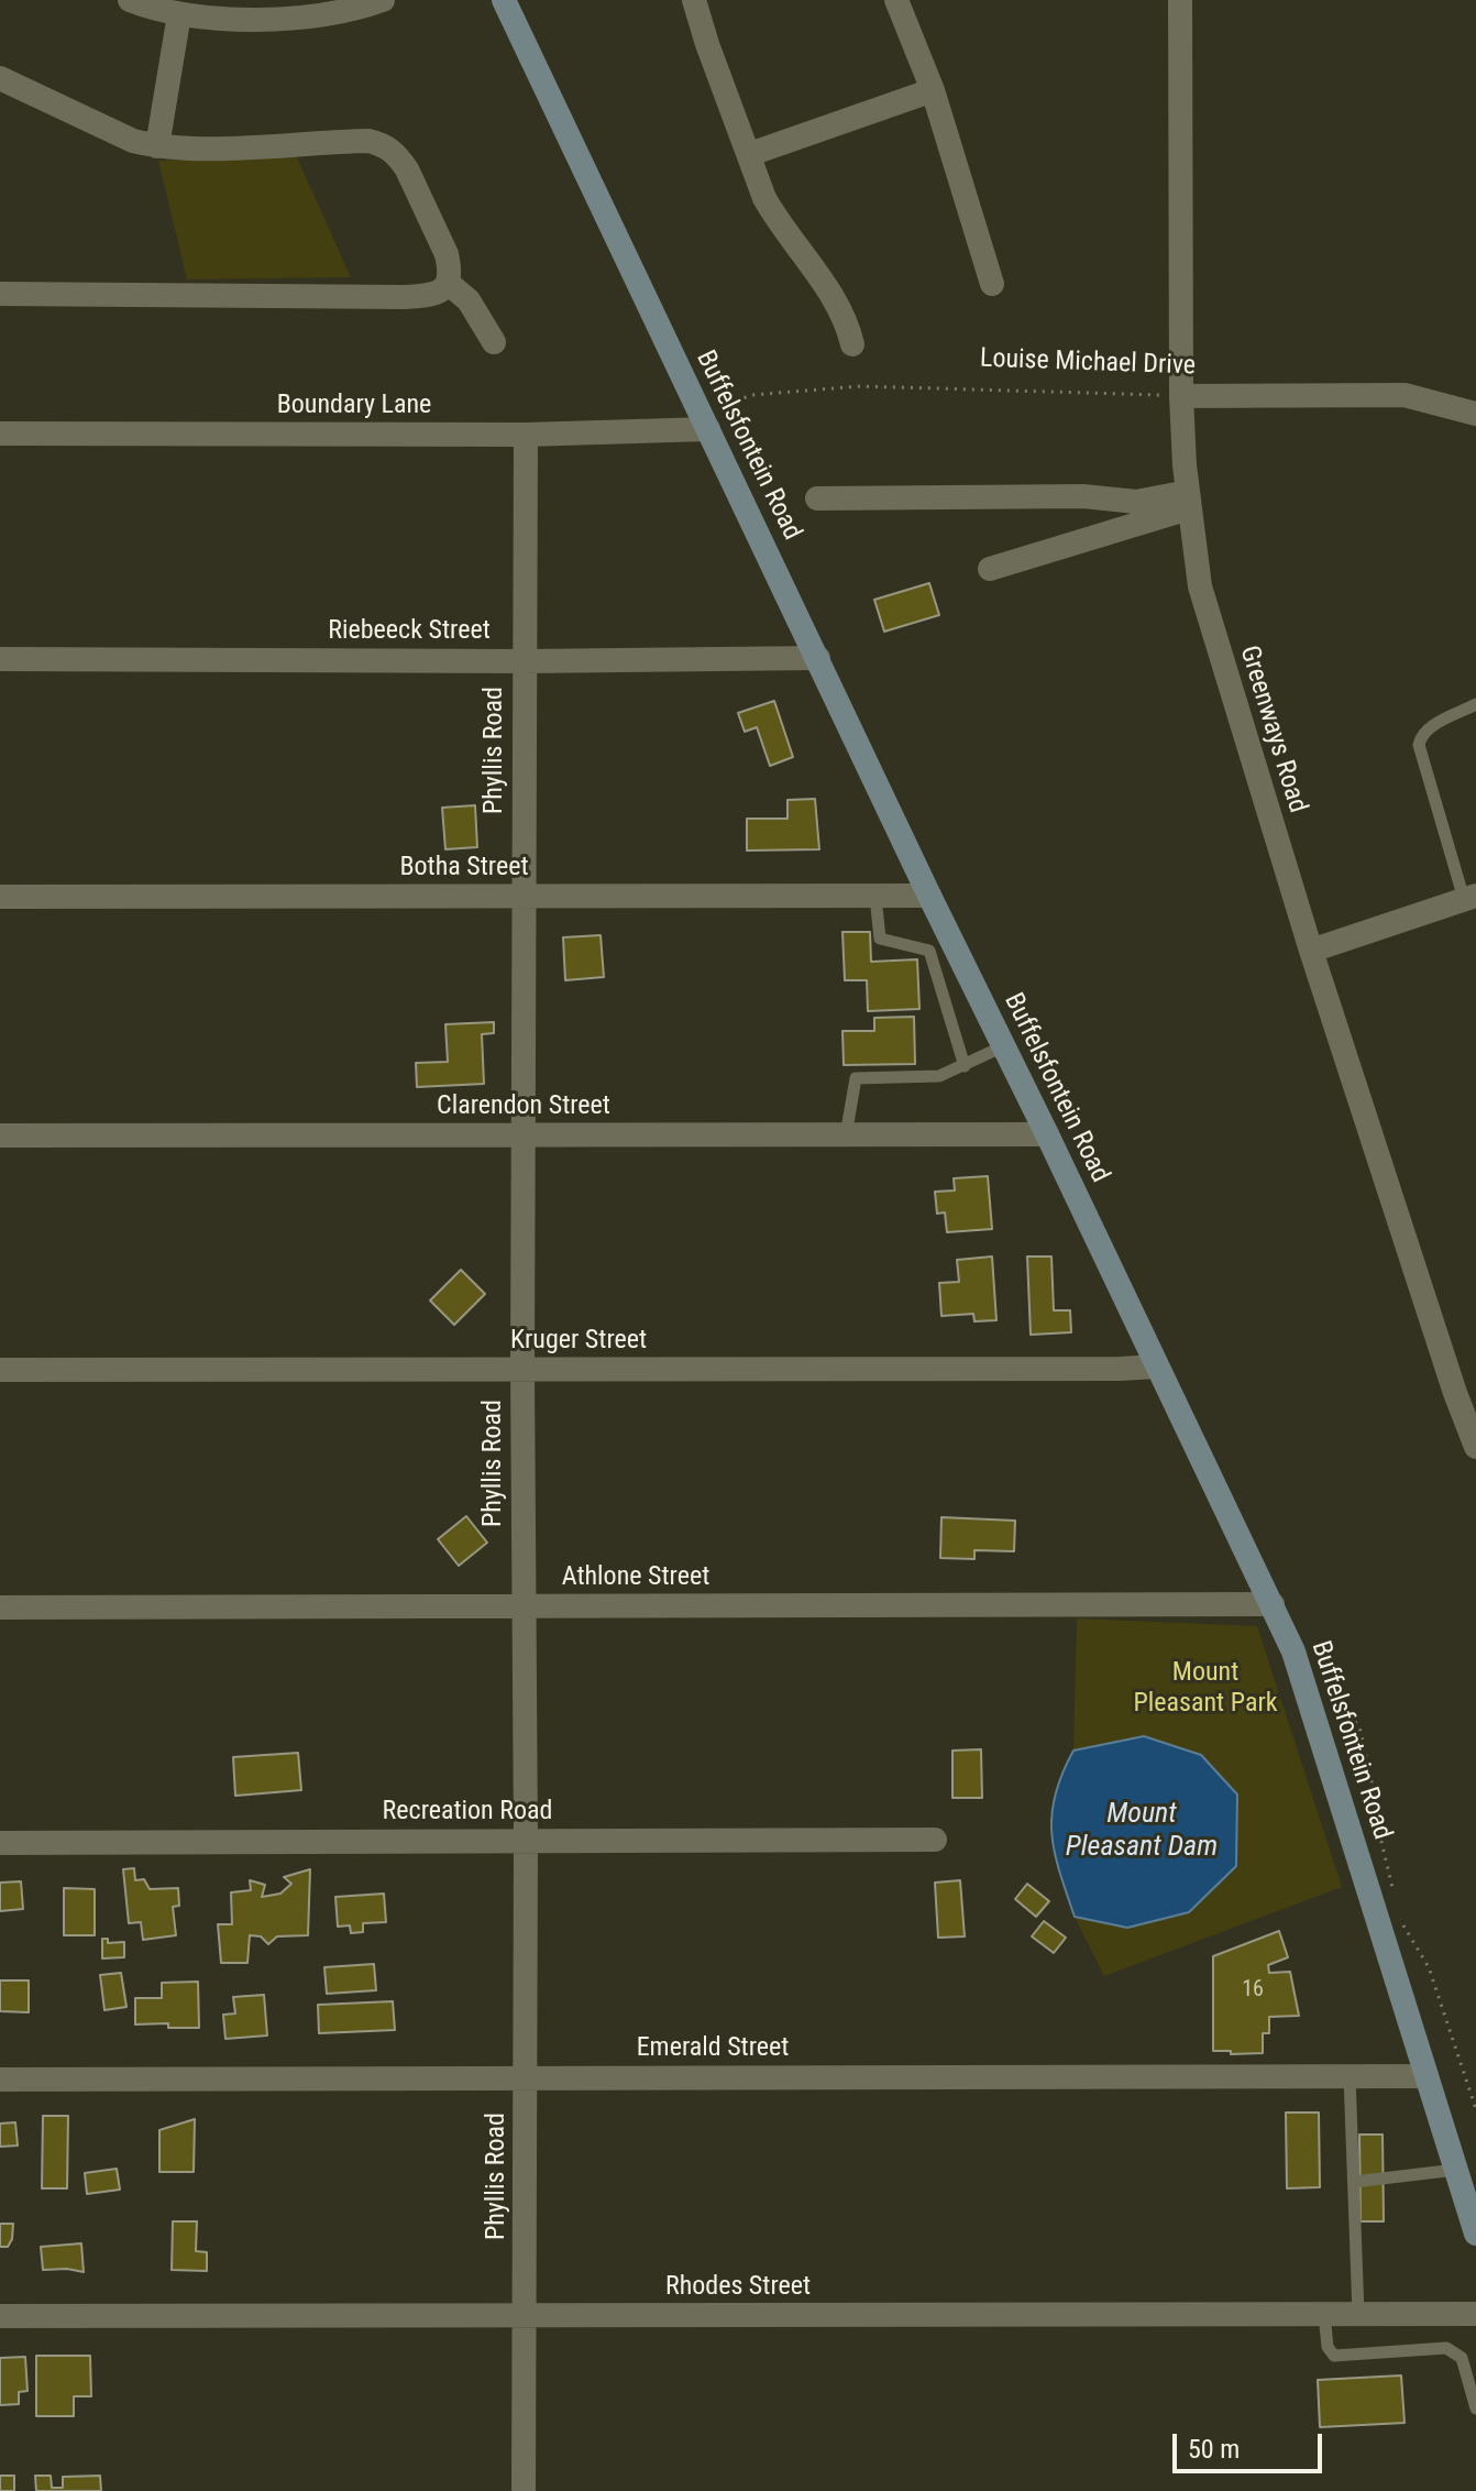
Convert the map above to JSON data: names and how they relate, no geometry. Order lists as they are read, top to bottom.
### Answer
{
  "streets": {
    "main road": ["Buffelsfontein Road"],
    "street": [
      "Louise Michael Drive",
      "Boundary Lane",
      "Riebeeck Street",
      "Greenways Road",
      "Phyllis Road",
      "Botha Street",
      "Clarendon Street",
      "Kruger Street",
      "Athlone Street",
      "Recreation Road",
      "Emerald Street",
      "Rhodes Street"
    ]
  },
  "crossings": [
    ["Louise Michael Drive", "Boundary Lane"],
    ["Louise Michael Drive", "Buffelsfontein Road"],
    ["Louise Michael Drive", "Greenways Road"],
    ["Boundary Lane", "Buffelsfontein Road"],
    ["Boundary Lane", "Phyllis Road"],
    ["Buffelsfontein Road", "Riebeeck Street"],
    ["Buffelsfontein Road", "Botha Street"],
    ["Buffelsfontein Road", "Clarendon Street"],
    ["Buffelsfontein Road", "Kruger Street"],
    ["Buffelsfontein Road", "Athlone Street"],
    ["Buffelsfontein Road", "Emerald Street"],
    ["Riebeeck Street", "Phyllis Road"],
    ["Phyllis Road", "Botha Street"],
    ["Phyllis Road", "Clarendon Street"],
    ["Phyllis Road", "Kruger Street"],
    ["Phyllis Road", "Athlone Street"],
    ["Phyllis Road", "Recreation Road"],
    ["Phyllis Road", "Emerald Street"],
    ["Phyllis Road", "Rhodes Street"]
  ],
  "water": ["Mount Pleasant Dam"],
  "parks": ["Mount Pleasant Park"],
  "house_numbers": ["16"],
  "scale_bar": "50 m"
}
